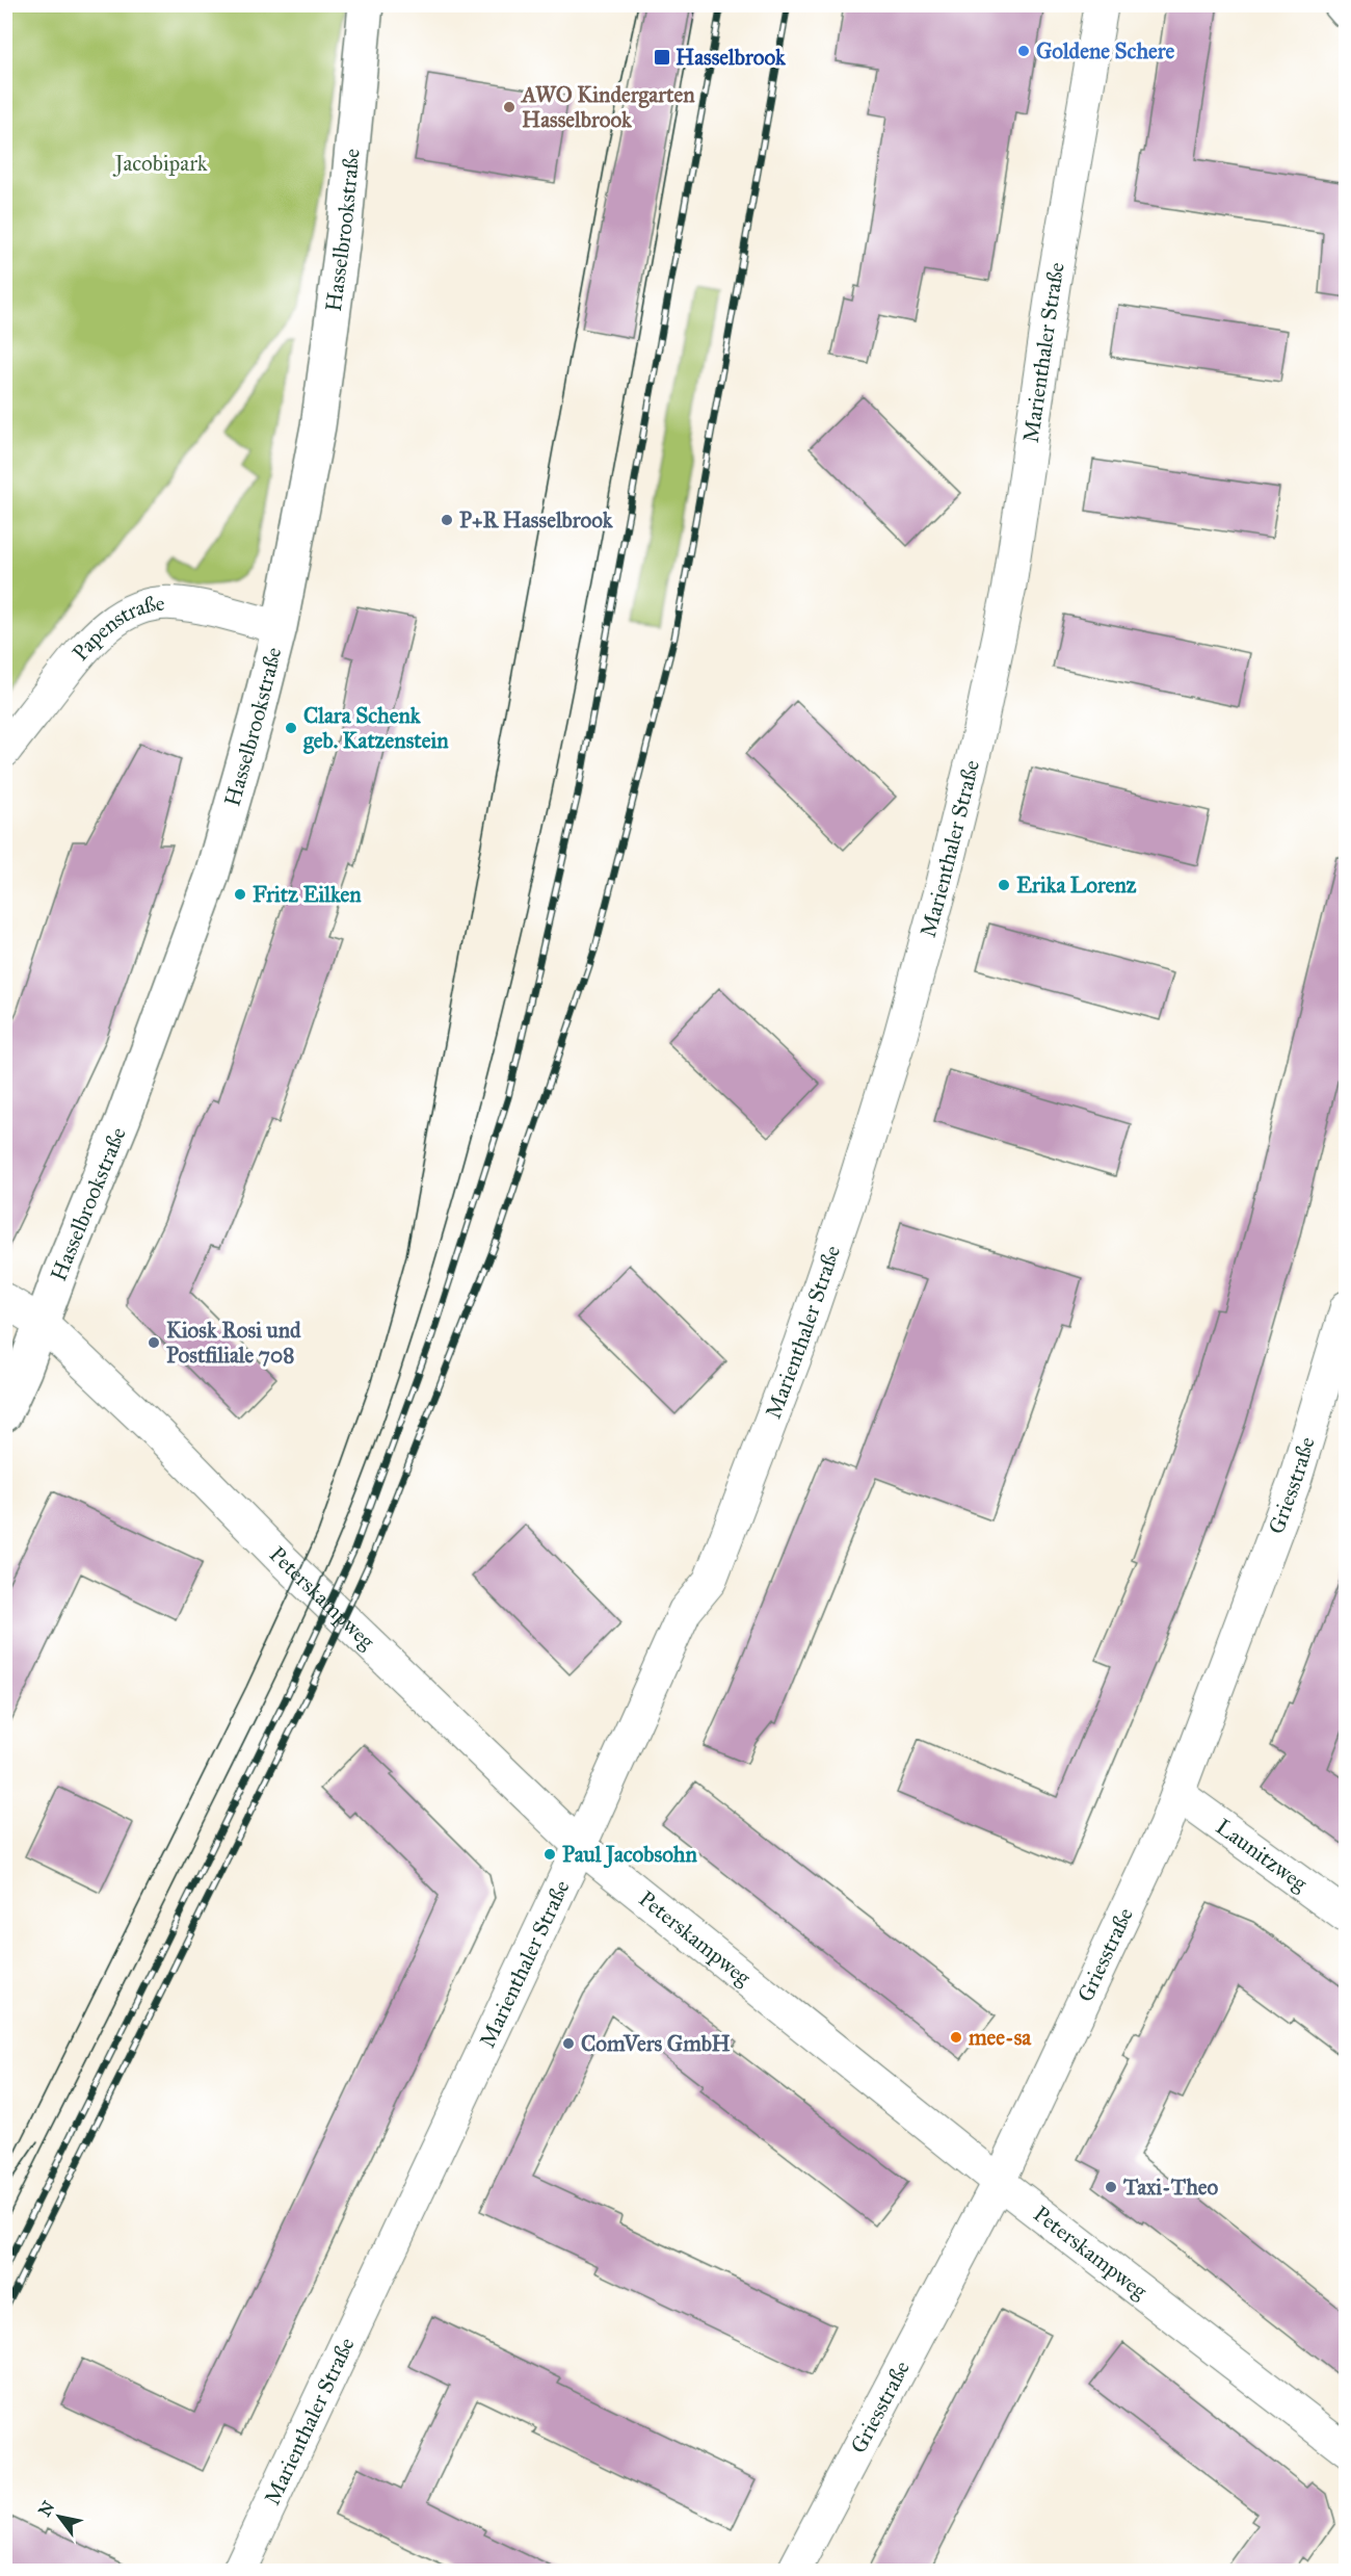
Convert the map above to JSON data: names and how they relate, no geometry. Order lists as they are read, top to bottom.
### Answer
{
  "streets": {
    "street": [
      "Hasselbrookstraße",
      "Marienthaler Straße",
      "Papenstraße",
      "Griesstraße",
      "Peterskampweg",
      "Launitzweg"
    ]
  },
  "crossings": [
    ["Hasselbrookstraße", "Papenstraße"],
    ["Hasselbrookstraße", "Peterskampweg"],
    ["Marienthaler Straße", "Peterskampweg"],
    ["Griesstraße", "Peterskampweg"],
    ["Griesstraße", "Launitzweg"]
  ],
  "parks": ["Jacobipark"],
  "places": {
    "other": [
      "Goldene Schere",
      "AWO Kindergarten Hasselbrook",
      "P+R Hasselbrook",
      "Clara Schenk geb. Katzenstein",
      "Erika Lorenz",
      "Fritz Eilken",
      "Kiosk Rosi und Postfiliale 708",
      "Paul Jacobsohn",
      "mee-sa",
      "ComVers GmbH",
      "Taxi-Theo"
    ],
    "transit": ["Hasselbrook"]
  },
  "north": "top left"
}
